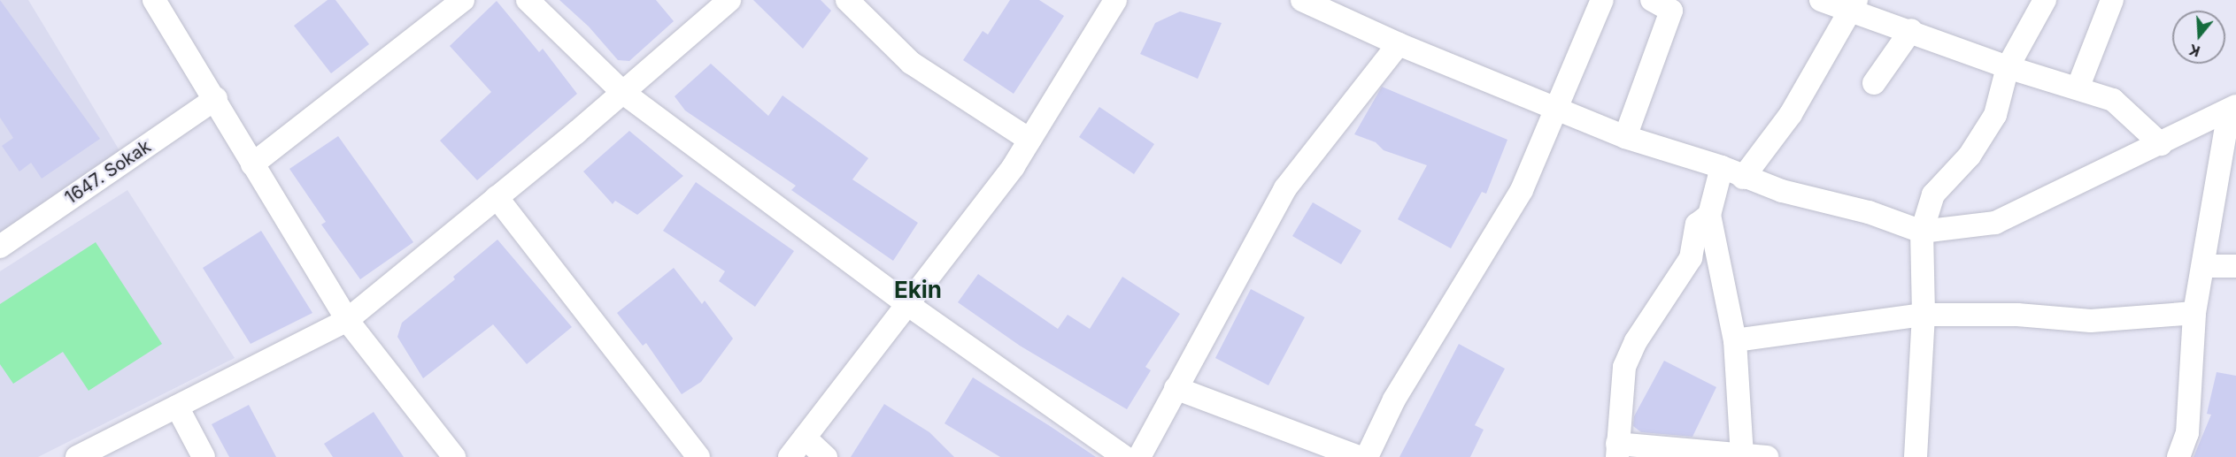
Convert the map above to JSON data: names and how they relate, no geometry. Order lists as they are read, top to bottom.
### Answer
{
  "streets": {
    "street": ["1647. Sokak"]
  },
  "districts": ["Ekin"],
  "north": "bottom"
}
